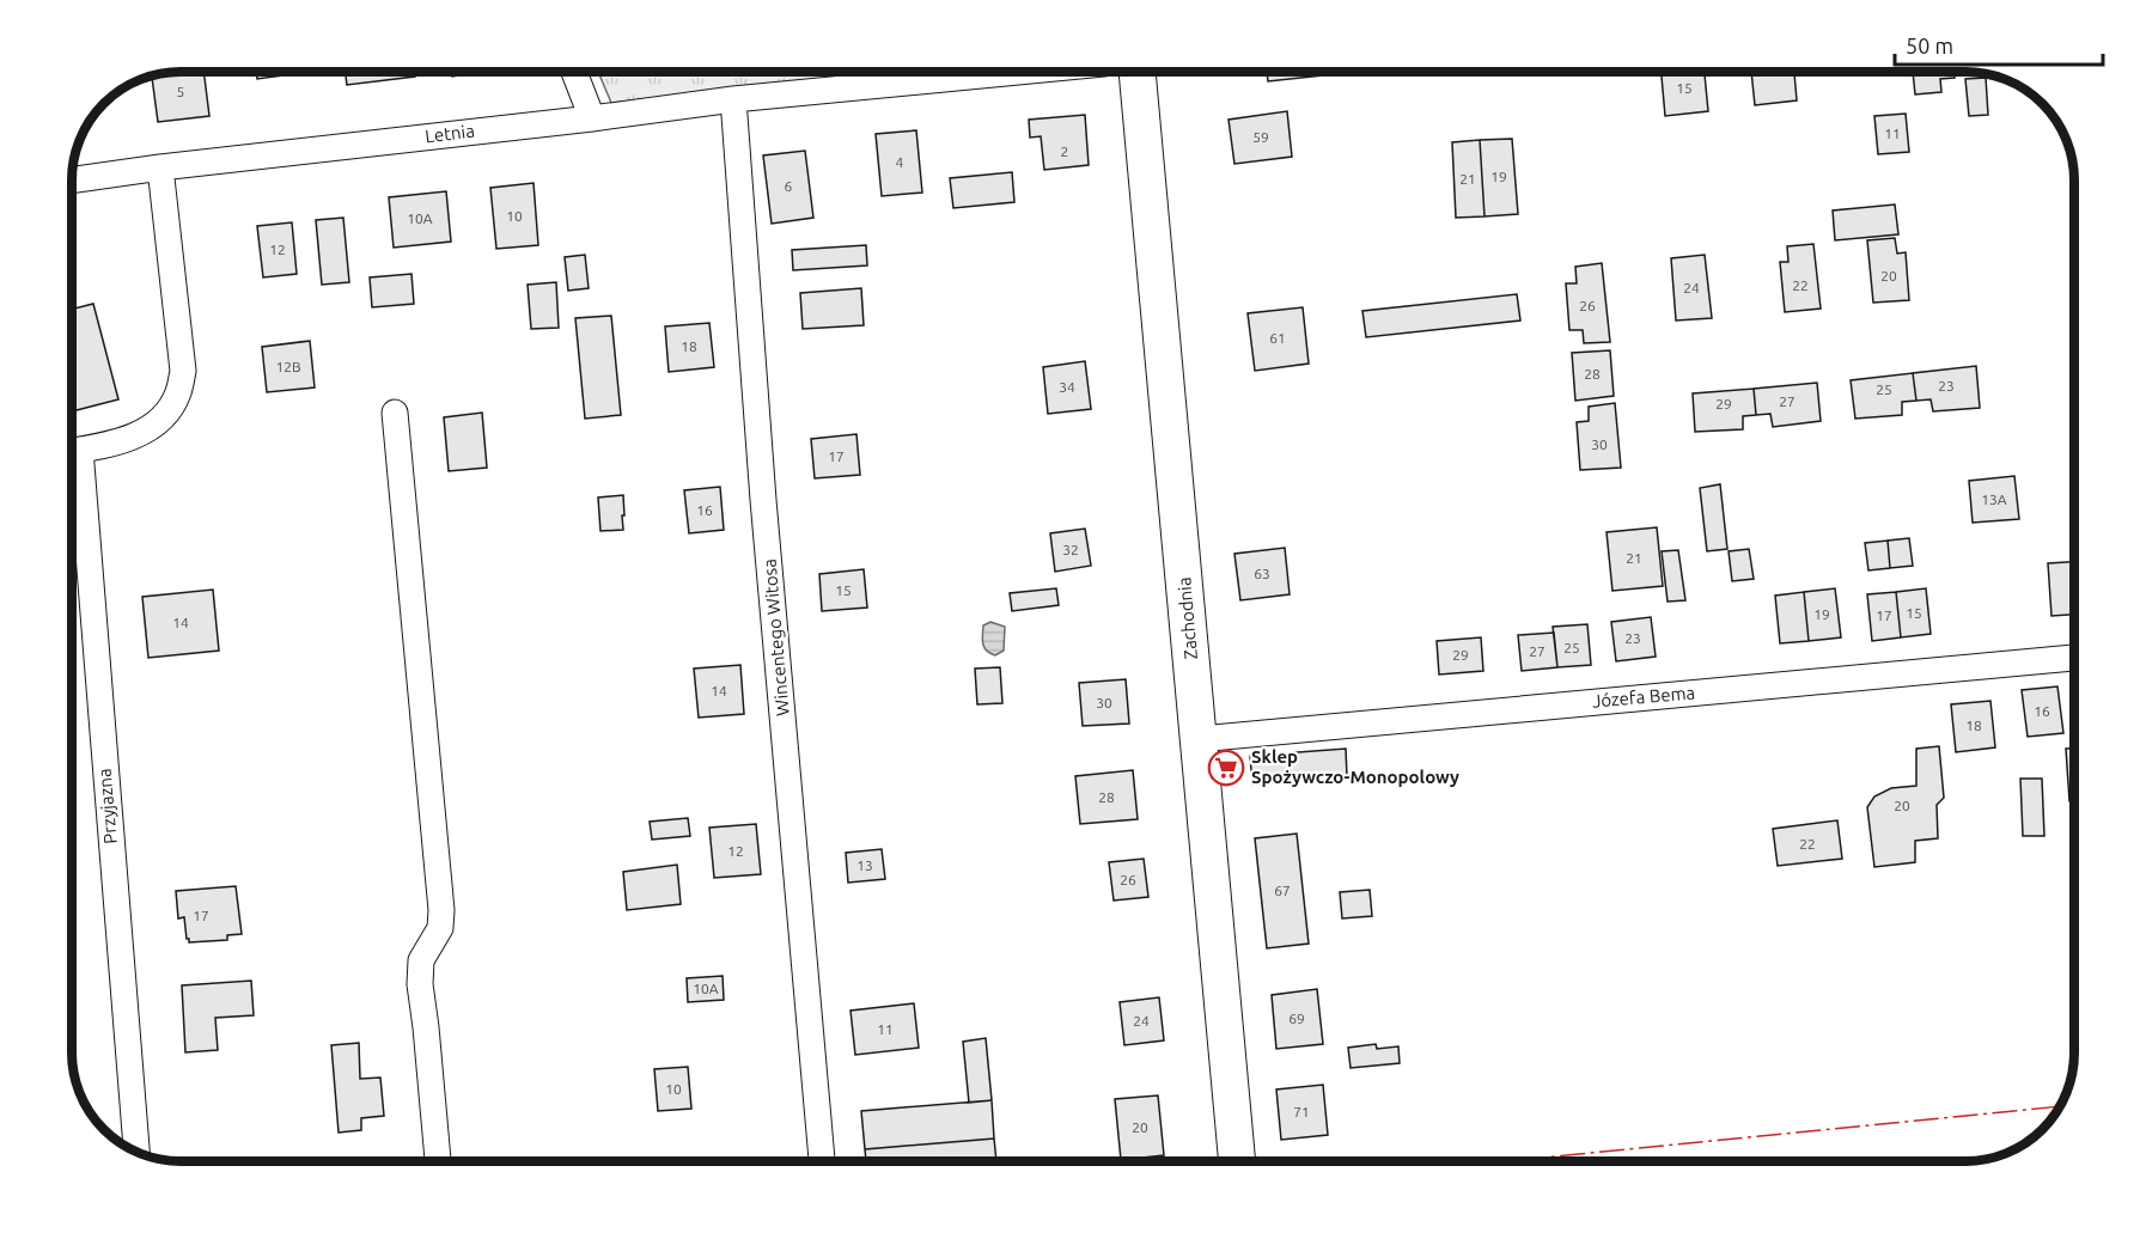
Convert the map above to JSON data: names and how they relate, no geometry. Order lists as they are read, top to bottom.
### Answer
{
  "streets": {
    "street": [
      "Letnia",
      "Zachodnia",
      "Wincentego Witosa",
      "Józefa Bema",
      "Przyjazna"
    ]
  },
  "crossings": [
    ["Letnia", "Wincentego Witosa"],
    ["Zachodnia", "Józefa Bema"]
  ],
  "places": {
    "supermarket": ["Sklep Spożywczo-Monopolowy"]
  },
  "house_numbers": [
    "15",
    "5",
    "11",
    "59",
    "2",
    "4",
    "19",
    "21",
    "6",
    "10",
    "10A",
    "12",
    "20",
    "22",
    "24",
    "26",
    "61",
    "18",
    "12B",
    "28",
    "23",
    "34",
    "25",
    "27",
    "29",
    "30",
    "17",
    "13A",
    "16",
    "32",
    "21",
    "63",
    "15",
    "15",
    "19",
    "17",
    "14",
    "23",
    "25",
    "27",
    "29",
    "14",
    "30",
    "16",
    "18",
    "28",
    "20",
    "22",
    "12",
    "13",
    "26",
    "67",
    "17",
    "10A",
    "69",
    "24",
    "11",
    "10",
    "71",
    "20"
  ],
  "scale_bar": "50 m"
}
